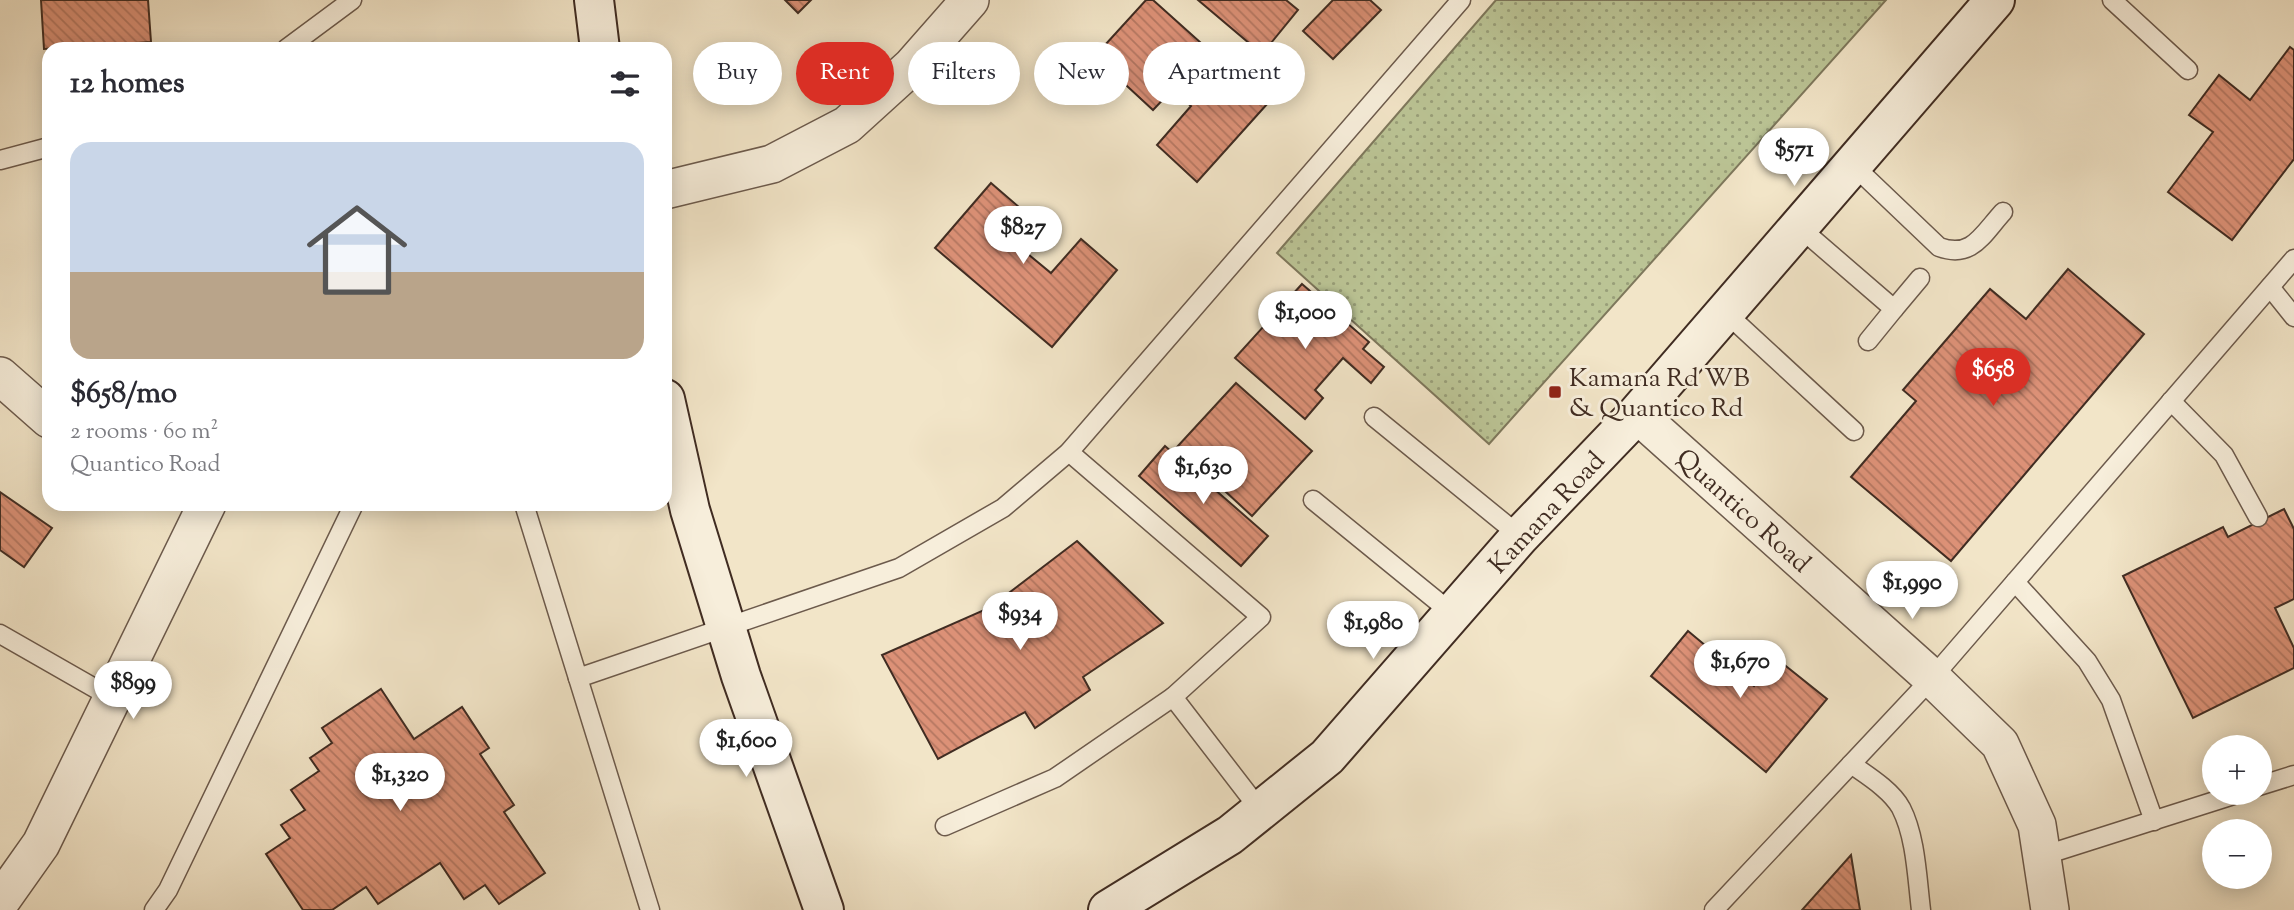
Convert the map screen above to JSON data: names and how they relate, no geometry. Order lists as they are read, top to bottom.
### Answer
{
  "streets": {
    "street": ["Quantico Road", "Kamana Road"]
  },
  "crossings": [
    ["Quantico Road", "Kamana Road"]
  ],
  "places": {
    "transit": ["Kamana Rd WB & Quantico Rd"]
  },
  "page": {
    "chip": [
      "Buy",
      "Rent",
      "Filters",
      "New",
      "Apartment"
    ],
    "heading": "12 homes",
    "list": [
      {
        "name": "$658/mo",
        "note": "2 rooms · 60 m² · Quantico Road"
      }
    ],
    "price": [
      "$571",
      "$827",
      "$1,000",
      "$658",
      "$1,630",
      "$1,990",
      "$934",
      "$1,980",
      "$1,670",
      "$899",
      "$1,600",
      "$1,320"
    ],
    "map_buttons": ["+", "−"]
  }
}
